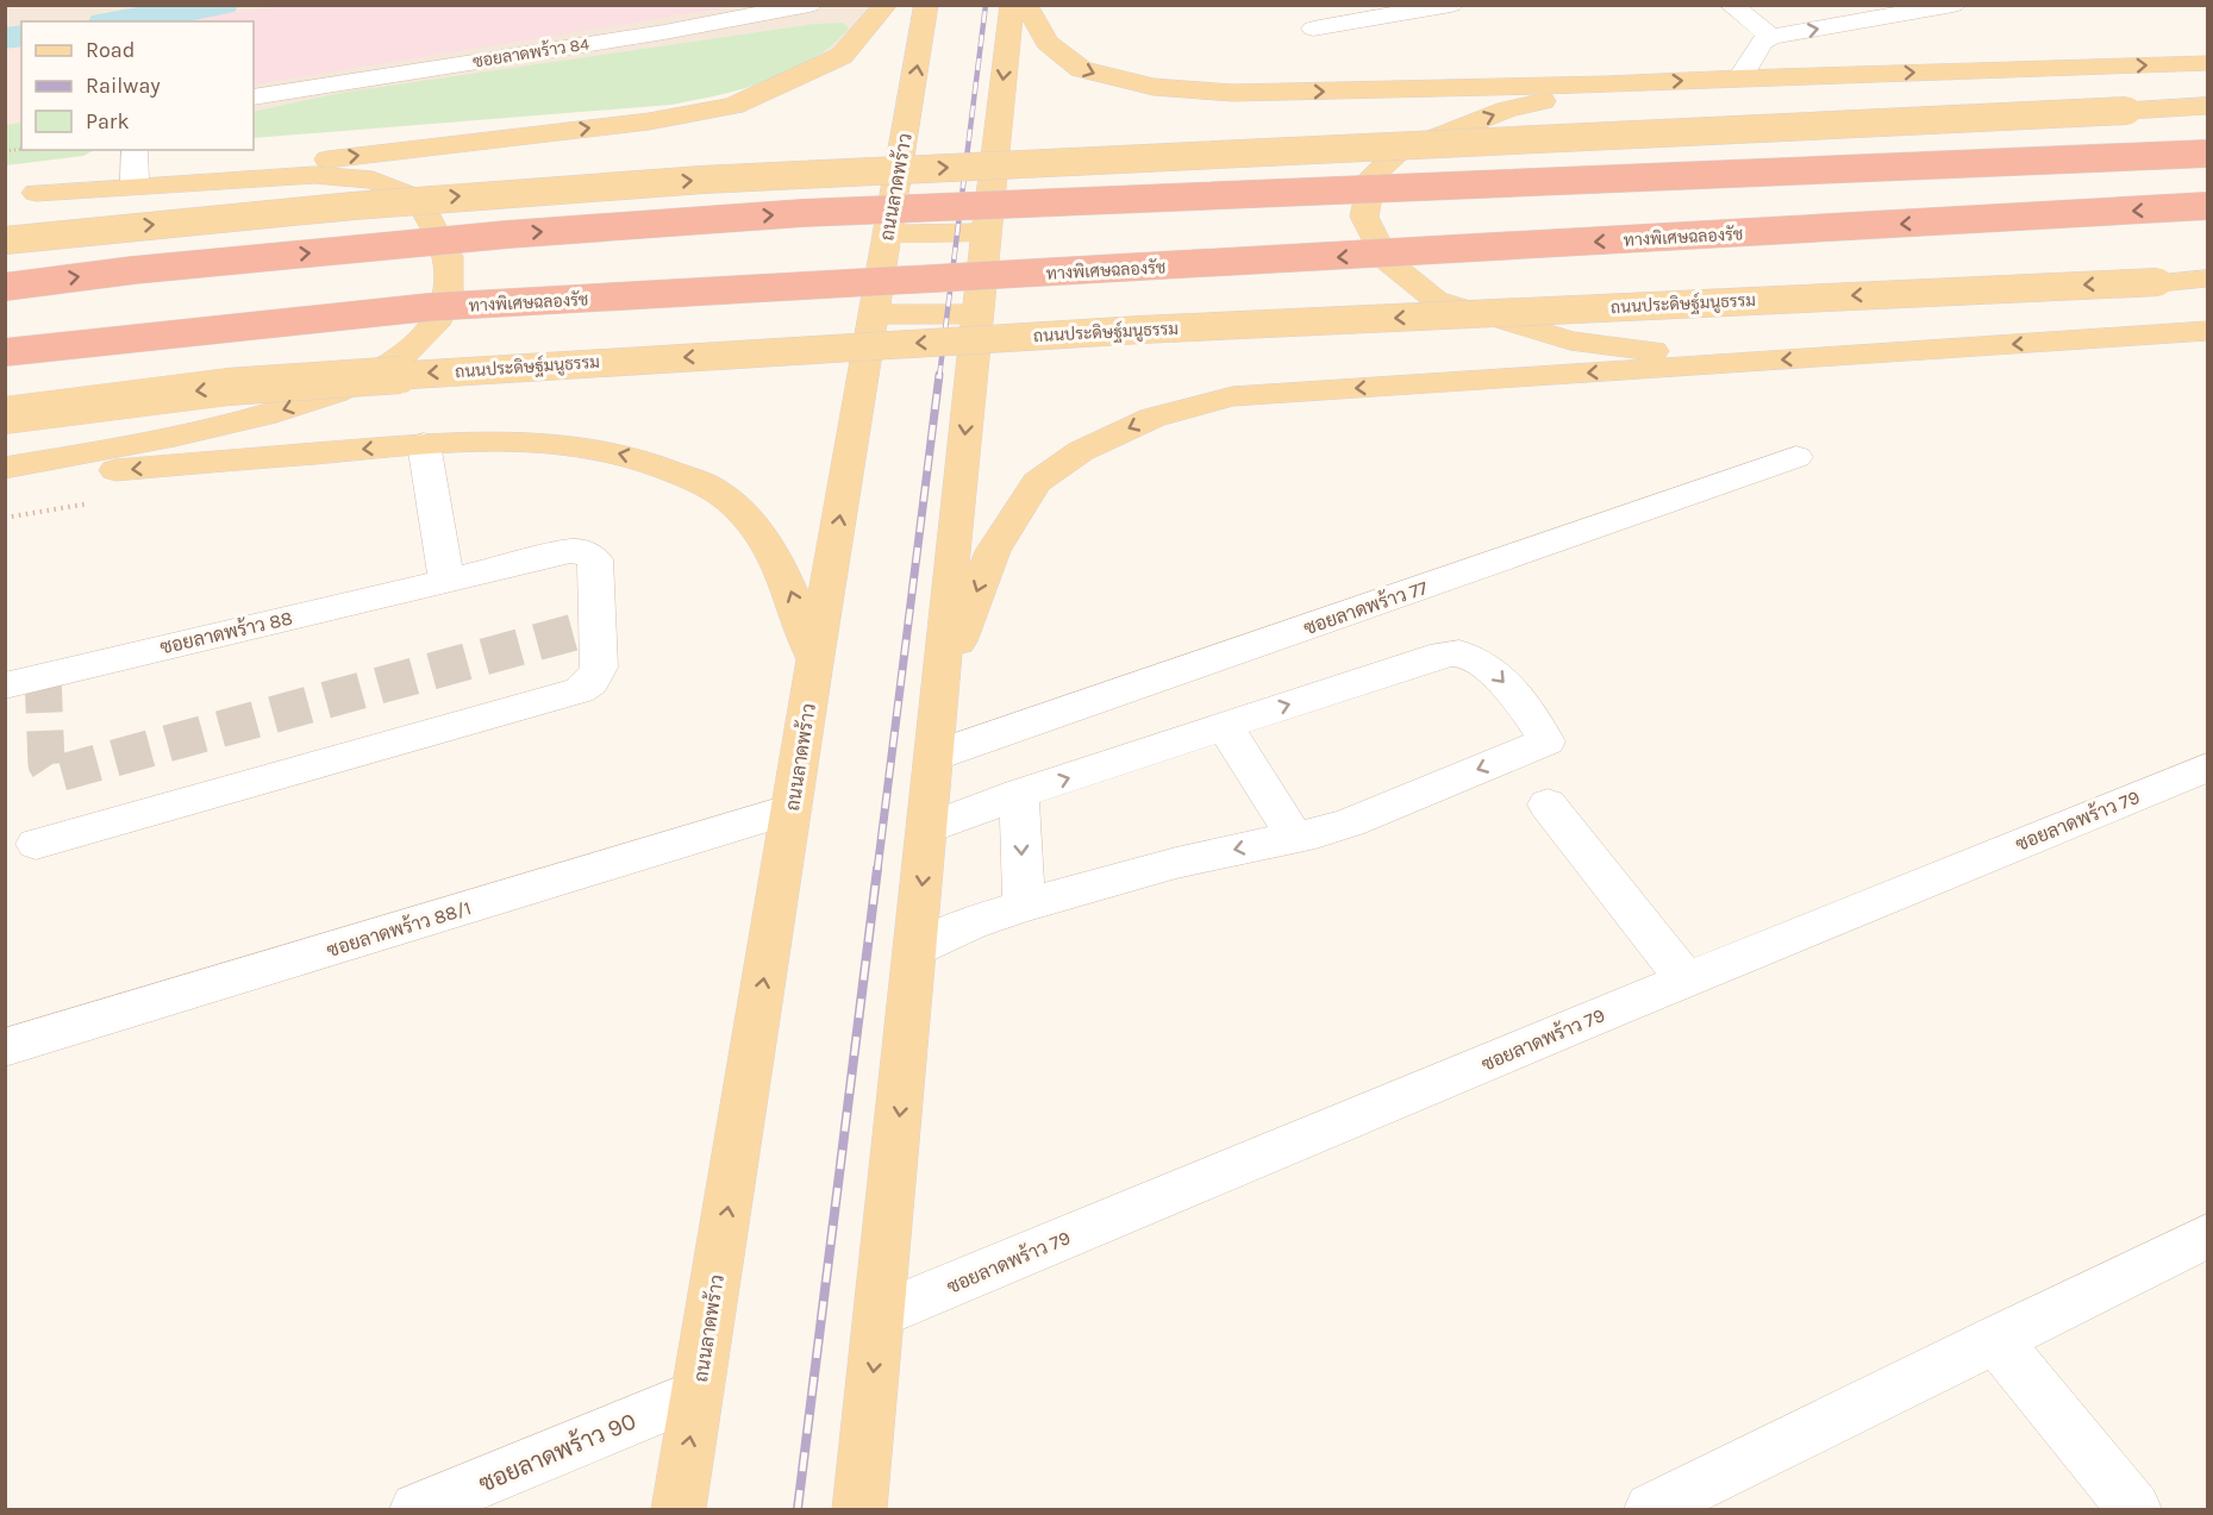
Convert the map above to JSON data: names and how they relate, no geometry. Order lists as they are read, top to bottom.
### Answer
{
  "streets": {
    "highway": ["ทางพิเศษฉลองรัช"],
    "main road": ["ถนนลาดพร้าว", "ถนนประดิษฐ์มนูธรรม"],
    "street": [
      "ซอยลาดพร้าว 84",
      "ซอยลาดพร้าว 77",
      "ซอยลาดพร้าว 88",
      "ซอยลาดพร้าว 79",
      "ซอยลาดพร้าว 88/1",
      "ซอยลาดพร้าว 90"
    ]
  },
  "crossings": [
    ["ถนนลาดพร้าว", "ซอยลาดพร้าว 88/1"],
    ["ถนนลาดพร้าว", "ซอยลาดพร้าว 90"]
  ],
  "legend": ["Road", "Railway", "Park"]
}
